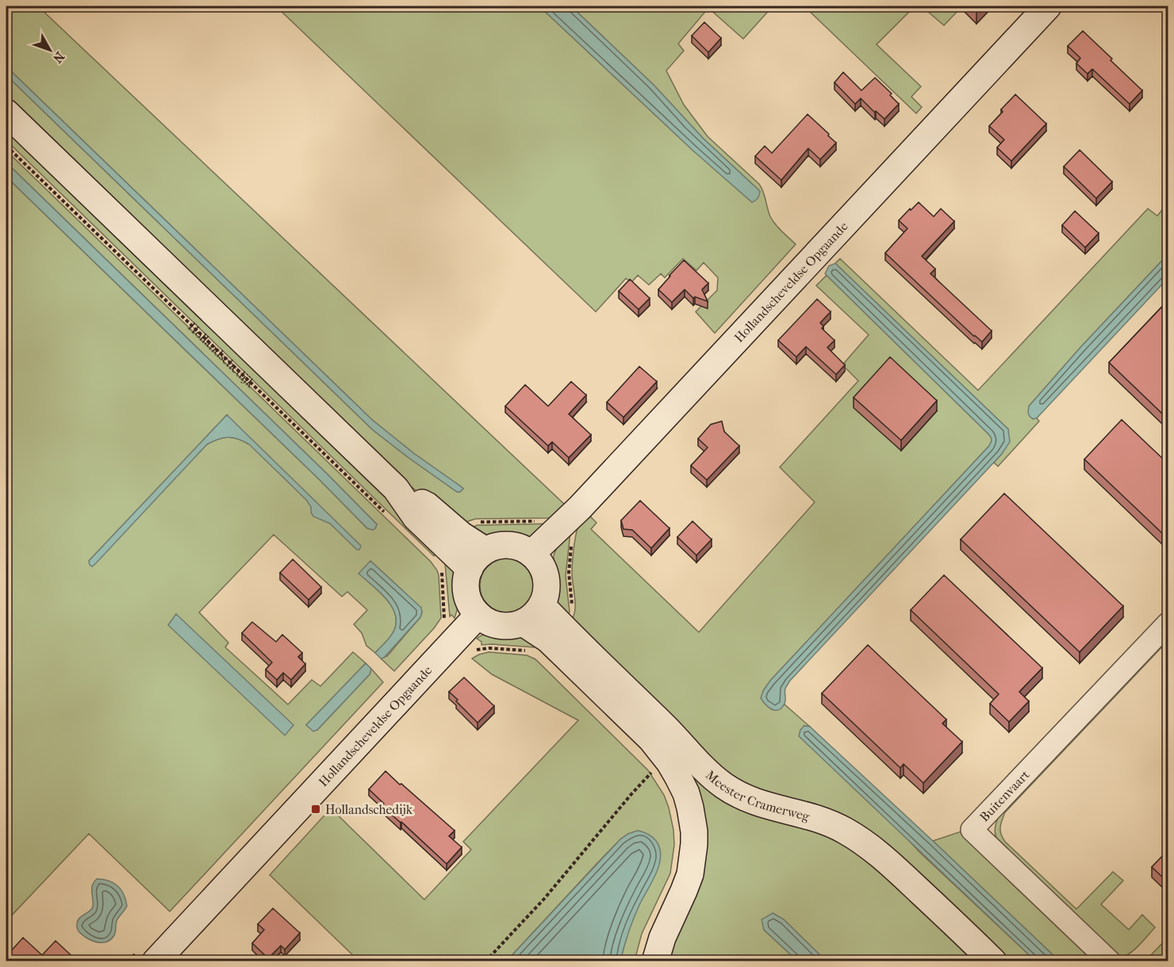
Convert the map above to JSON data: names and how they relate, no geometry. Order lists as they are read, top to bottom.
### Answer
{
  "streets": {
    "main road": ["Hollandscheveldse Opgaande", "Hollandschedijk", "Meester Cramerweg"],
    "street": ["Buitenvaart"]
  },
  "crossings": [
    ["Hollandscheveldse Opgaande", "Hollandschedijk"],
    ["Hollandscheveldse Opgaande", "Meester Cramerweg"],
    ["Hollandschedijk", "Meester Cramerweg"]
  ],
  "places": {
    "transit": ["Hollandschedijk"]
  },
  "north": "bottom right"
}
